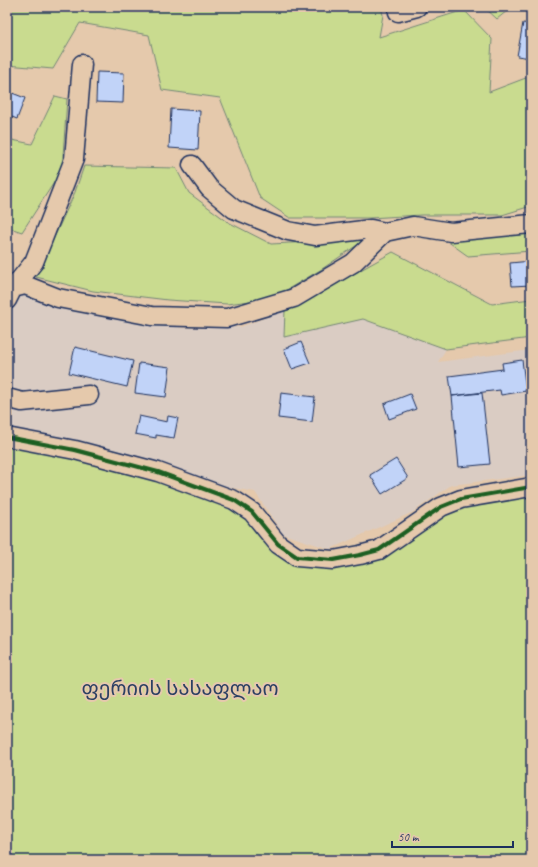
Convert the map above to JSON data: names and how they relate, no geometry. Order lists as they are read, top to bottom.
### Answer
{
  "parks": ["ფერიის სასაფლაო"],
  "scale_bar": "50 m"
}
